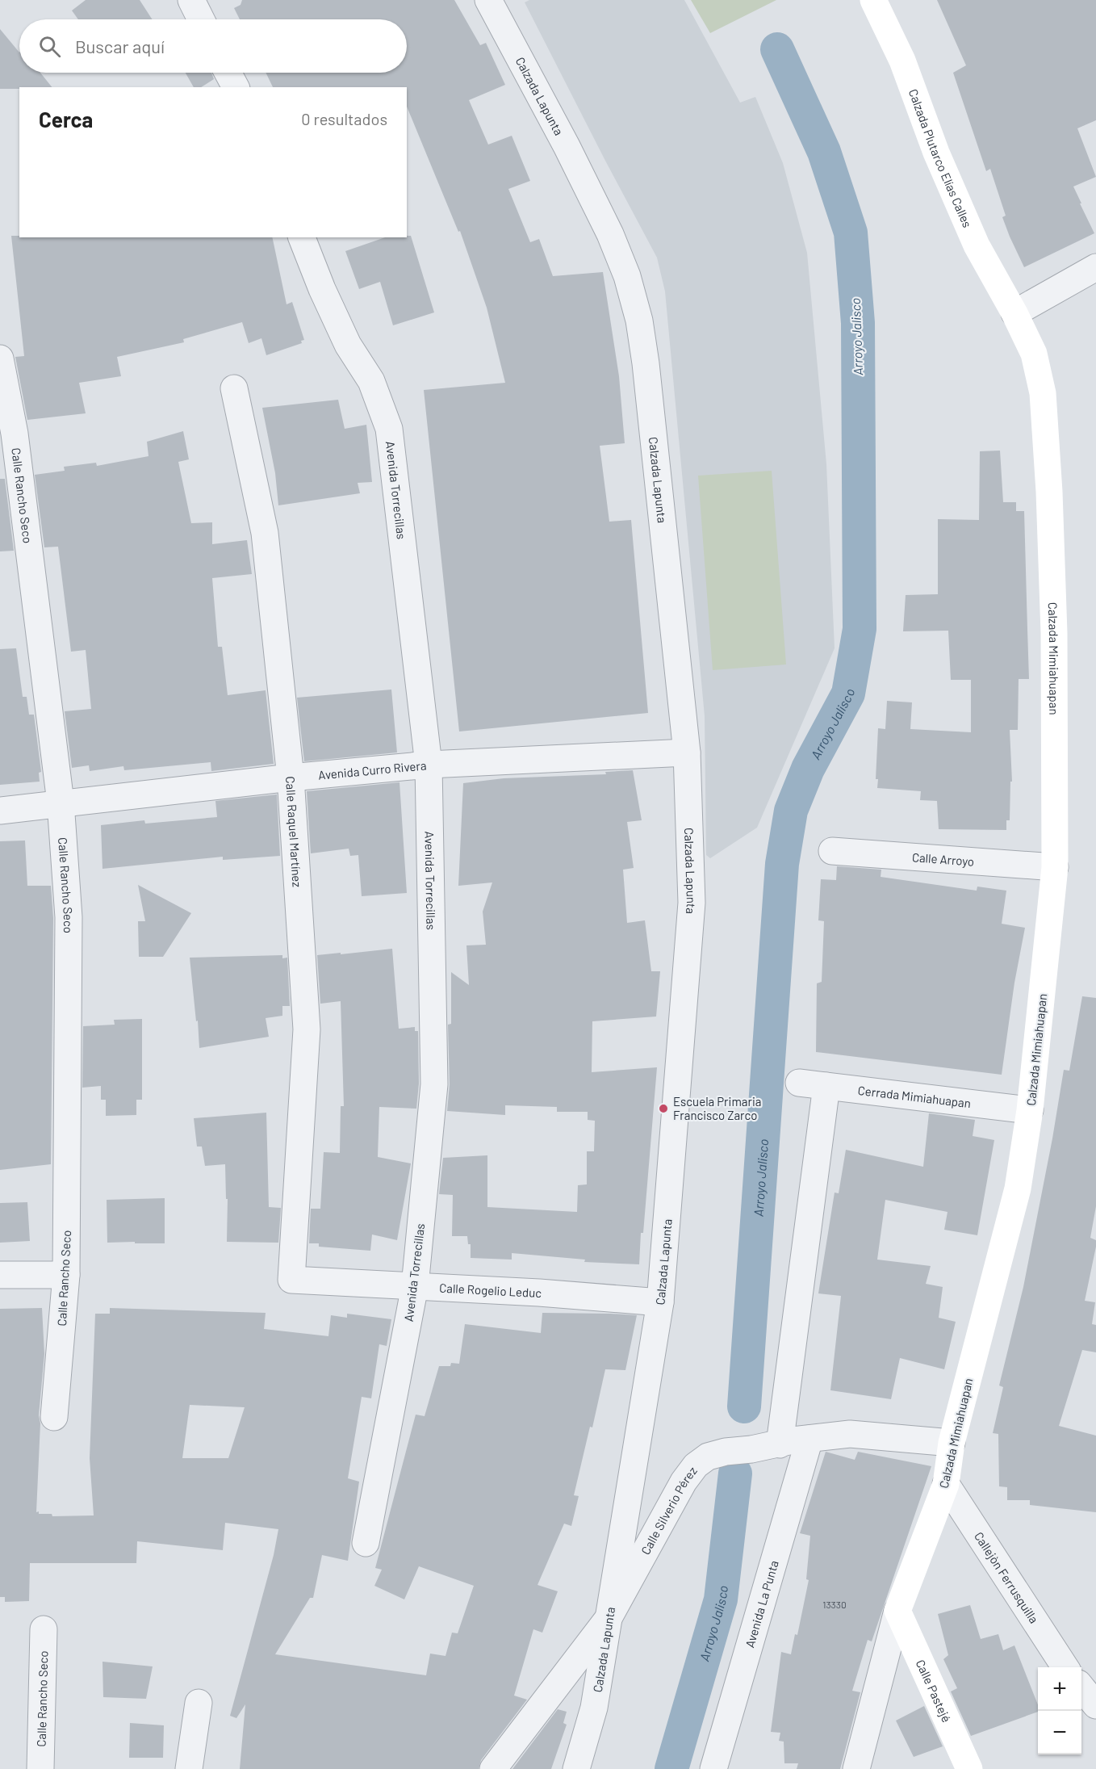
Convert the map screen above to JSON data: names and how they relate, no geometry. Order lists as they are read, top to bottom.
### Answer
{
  "streets": {
    "main road": ["Calzada Plutarco Elías Calles", "Calzada Mimiahuapan", "Calle Pastejé"],
    "street": [
      "Calzada Lapunta",
      "Avenida Torrecillas",
      "Calle Rancho Seco",
      "Avenida Curro Rivera",
      "Calle Raquel Martínez",
      "Calle Arroyo",
      "Cerrada Mimiahuapan",
      "Calle Rogelio Leduc",
      "Calle Silverio Pérez",
      "Callejòn Ferrusquilla",
      "Avenida La Punta"
    ]
  },
  "crossings": [
    ["Calzada Lapunta", "Avenida Curro Rivera"],
    ["Calzada Lapunta", "Calle Rogelio Leduc"],
    ["Calzada Lapunta", "Calle Silverio Pérez"],
    ["Calzada Plutarco Elías Calles", "Calzada Mimiahuapan"],
    ["Avenida Torrecillas", "Avenida Curro Rivera"],
    ["Avenida Torrecillas", "Calle Rogelio Leduc"],
    ["Calle Rancho Seco", "Avenida Curro Rivera"],
    ["Calzada Mimiahuapan", "Calle Arroyo"],
    ["Calzada Mimiahuapan", "Cerrada Mimiahuapan"],
    ["Calzada Mimiahuapan", "Calle Silverio Pérez"],
    ["Calzada Mimiahuapan", "Callejòn Ferrusquilla"],
    ["Calzada Mimiahuapan", "Calle Pastejé"],
    ["Avenida Curro Rivera", "Calle Raquel Martínez"],
    ["Calle Raquel Martínez", "Calle Rogelio Leduc"],
    ["Calle Silverio Pérez", "Avenida La Punta"]
  ],
  "water": ["Arroyo Jalisco"],
  "places": ["Escuela Primaria Francisco Zarco"],
  "house_numbers": ["13330"],
  "page": {
    "search": "Buscar aquí",
    "heading": ["Cerca", "0 resultados"],
    "map_buttons": ["+", "−"]
  }
}
